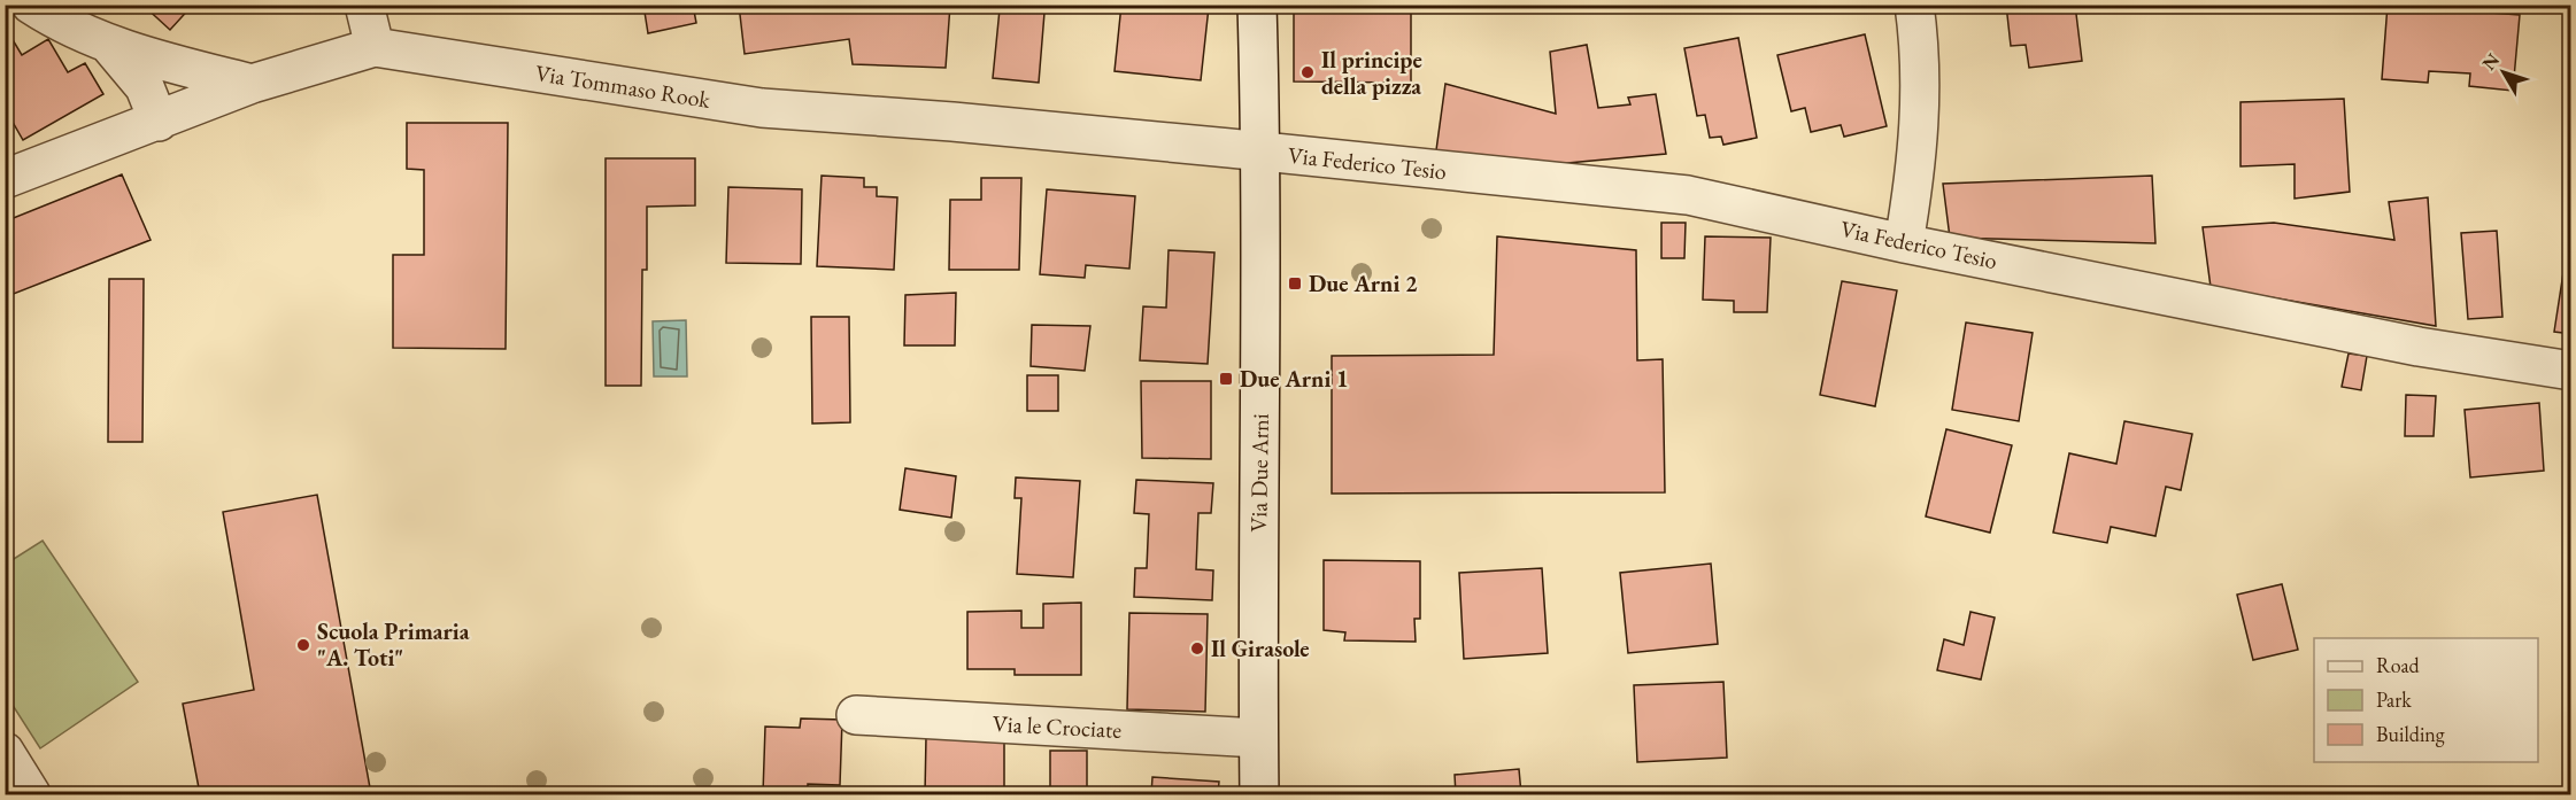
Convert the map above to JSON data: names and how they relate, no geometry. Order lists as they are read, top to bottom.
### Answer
{
  "streets": {
    "street": [
      "Via Tommaso Rook",
      "Via Federico Tesio",
      "Via Due Arni",
      "Via le Crociate"
    ]
  },
  "crossings": [
    ["Via Tommaso Rook", "Via Federico Tesio"],
    ["Via Tommaso Rook", "Via Due Arni"],
    ["Via Federico Tesio", "Via Due Arni"],
    ["Via Due Arni", "Via le Crociate"]
  ],
  "places": {
    "other": ["Il principe della pizza", "Scuola Primaria \"A. Toti\"", "Il Girasole"],
    "transit": ["Due Arni 2", "Due Arni 1"]
  },
  "legend": ["Road", "Park", "Building"],
  "north": "top left"
}
